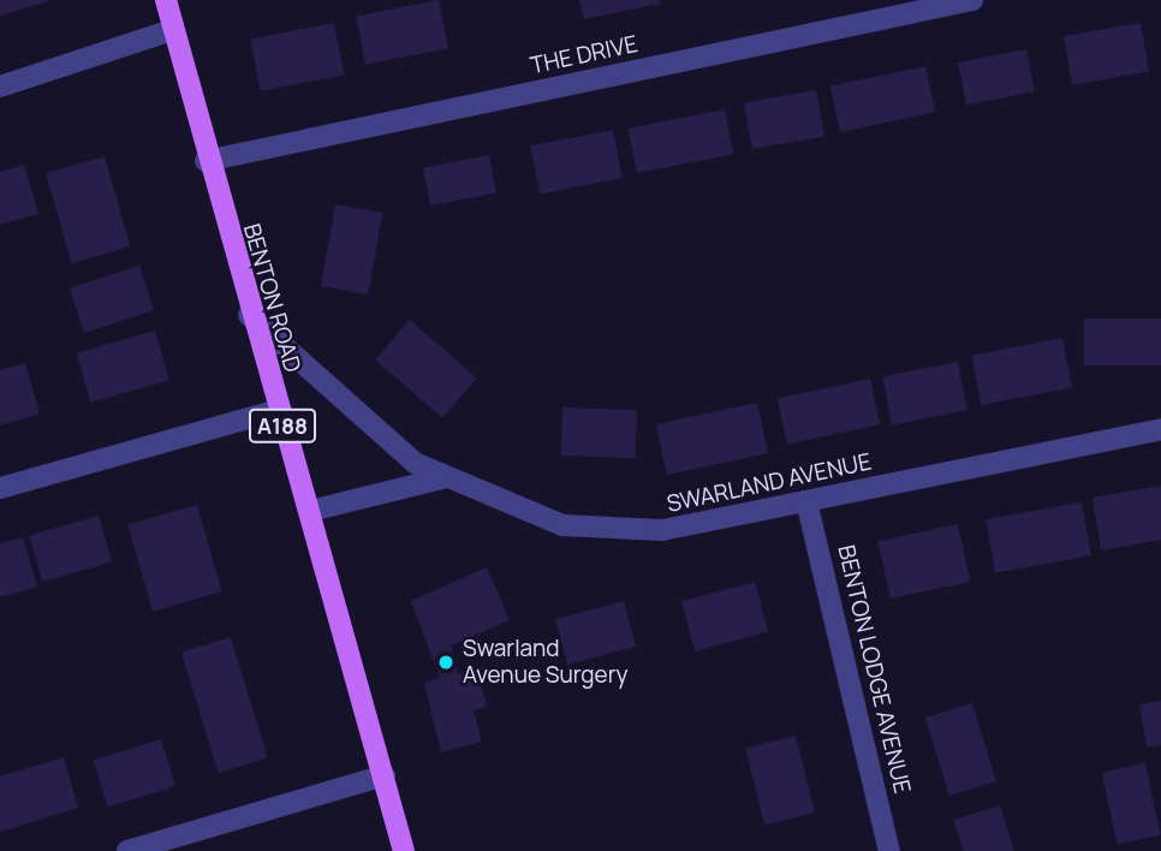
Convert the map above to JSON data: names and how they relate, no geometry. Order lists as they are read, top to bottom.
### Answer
{
  "streets": {
    "main road": ["BENTON ROAD", "A188"],
    "street": ["THE DRIVE", "SWARLAND AVENUE", "BENTON LODGE AVENUE"]
  },
  "crossings": [
    ["THE DRIVE", "BENTON ROAD"],
    ["BENTON ROAD", "SWARLAND AVENUE"],
    ["SWARLAND AVENUE", "BENTON LODGE AVENUE"]
  ],
  "places": ["Swarland Avenue Surgery"]
}
